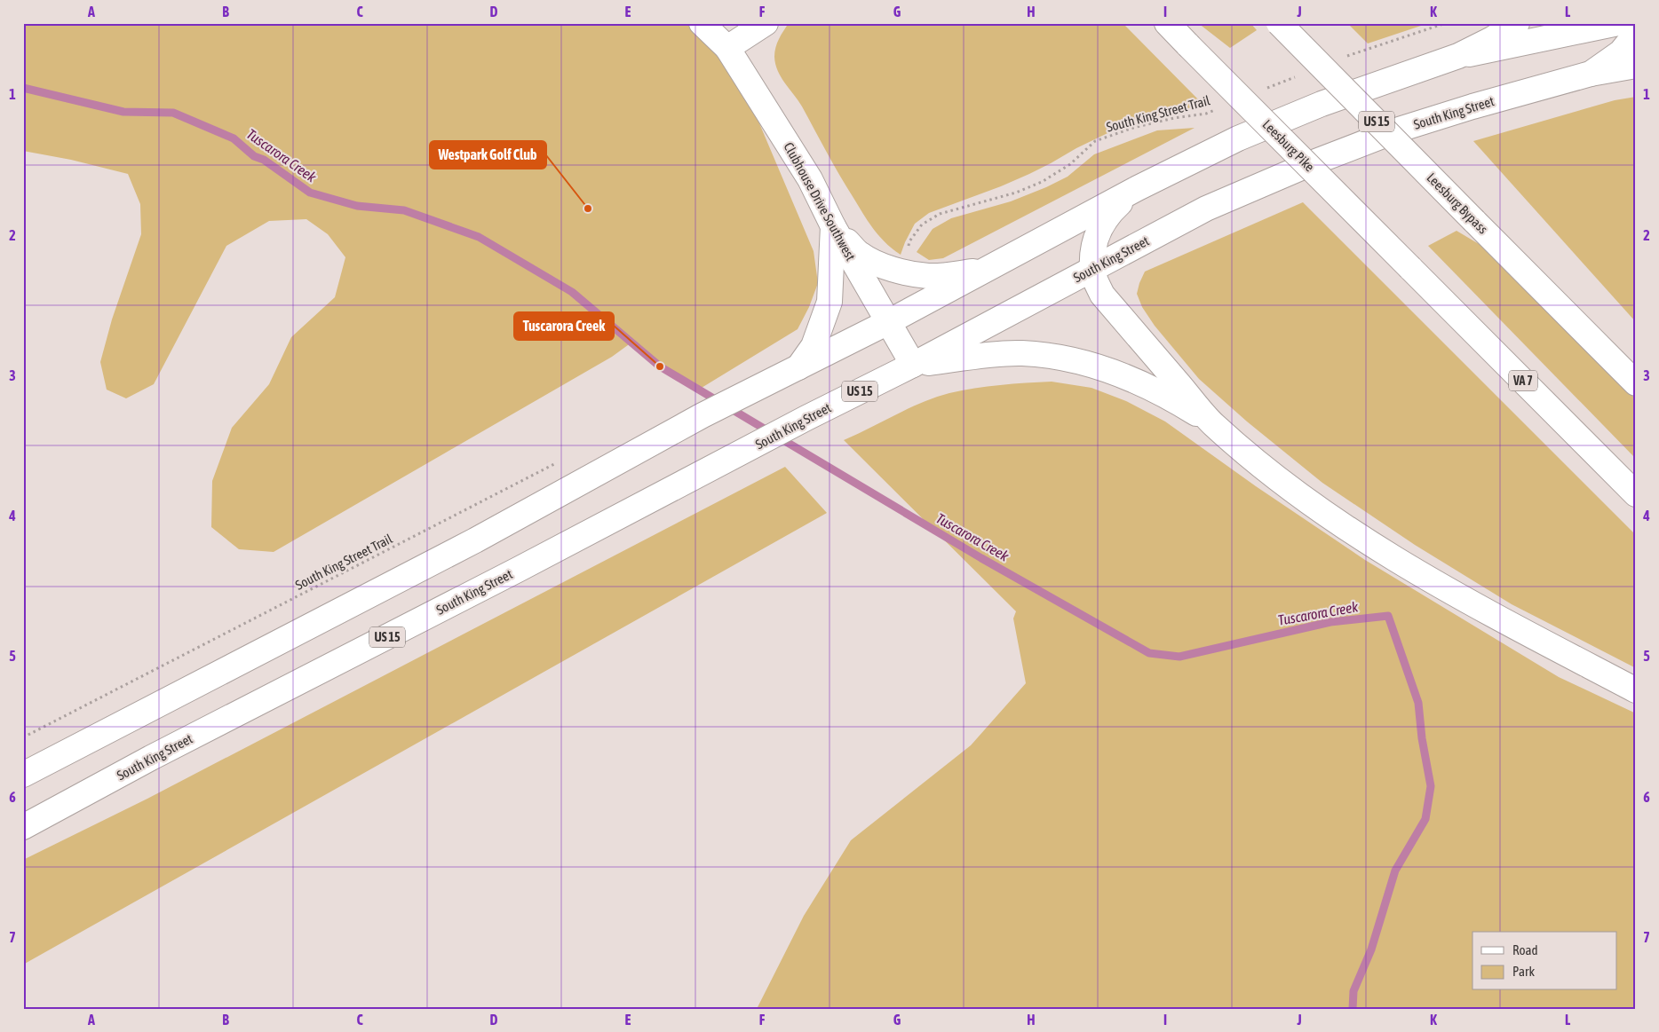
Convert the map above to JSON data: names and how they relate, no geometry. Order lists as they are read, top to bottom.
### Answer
{
  "streets": {
    "main road": [
      "South King Street",
      "US 15",
      "Leesburg Pike",
      "Clubhouse Drive Southwest",
      "Leesburg Bypass",
      "VA 7"
    ],
    "path": ["South King Street Trail"]
  },
  "crossings": [
    ["South King Street", "Clubhouse Drive Southwest"],
    ["US 15", "Clubhouse Drive Southwest"]
  ],
  "water": ["Tuscarora Creek"],
  "places": ["Westpark Golf Club", "Tuscarora Creek"],
  "legend": ["Road", "Park"],
  "grid": {
    "columns": [
      "A",
      "B",
      "C",
      "D",
      "E",
      "F",
      "G",
      "H",
      "I",
      "J",
      "K",
      "L"
    ],
    "rows": [
      "1",
      "2",
      "3",
      "4",
      "5",
      "6",
      "7"
    ]
  }
}
